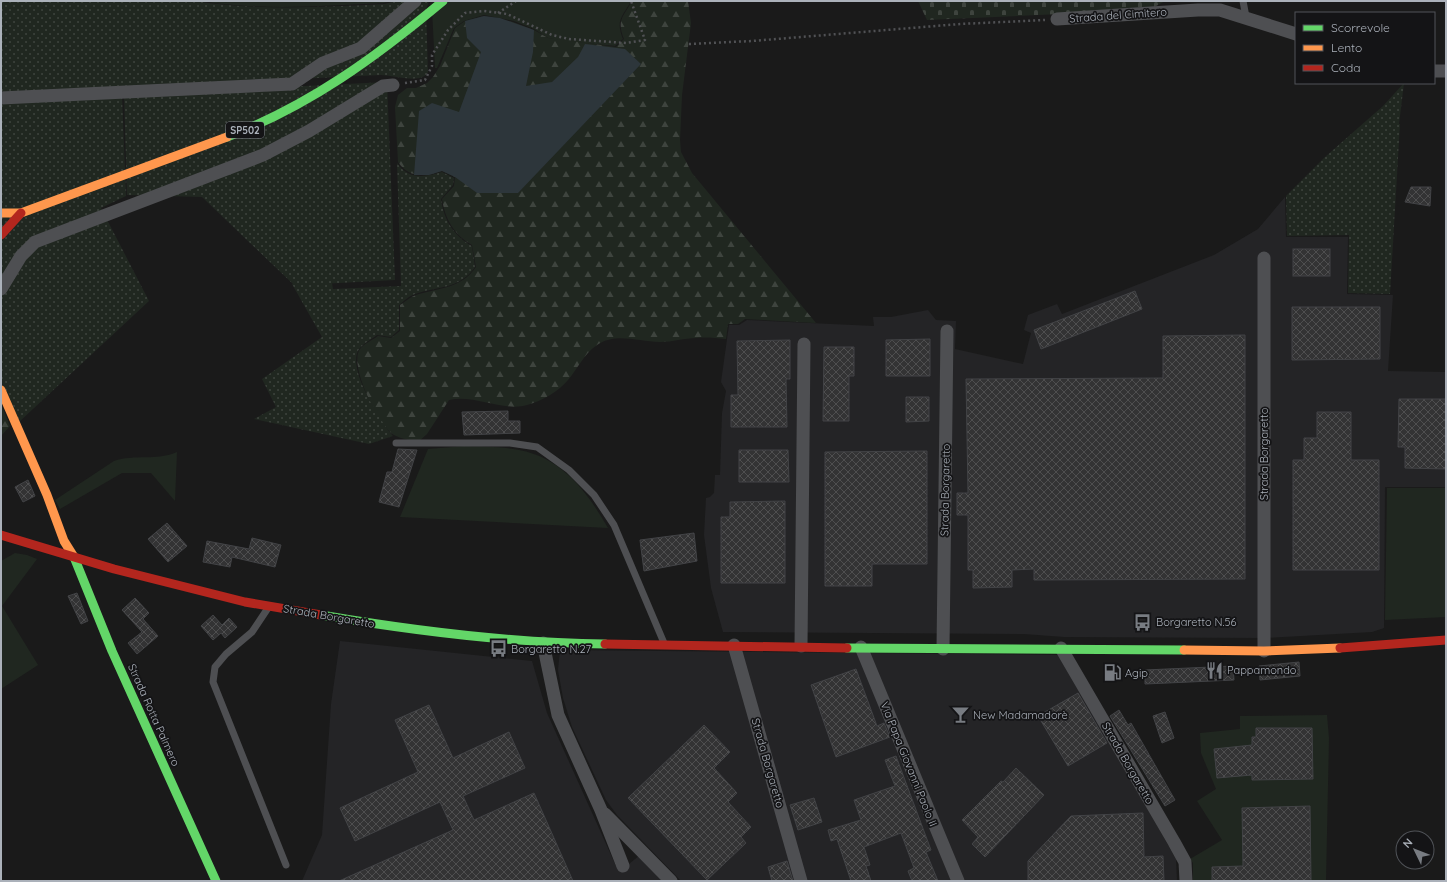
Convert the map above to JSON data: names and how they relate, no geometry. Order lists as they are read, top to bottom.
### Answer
{
  "streets": {
    "street": [
      "Strada del Cimitero",
      "SP502",
      "Strada Borgaretto",
      "Strada Rotta Palmero",
      "Via Papa Giovanni Paolo II"
    ]
  },
  "crossings": [
    ["Strada Borgaretto", "Strada Rotta Palmero"],
    ["Strada Borgaretto", "Via Papa Giovanni Paolo II"]
  ],
  "places": {
    "bus stop": ["Borgaretto N.56", "Borgaretto N.27"],
    "restaurant": ["Pappamondo"],
    "fuel station": ["Agip"],
    "bar": ["New Madamadorè"]
  },
  "legend": ["Scorrevole", "Lento", "Coda"],
  "north": "top left"
}
